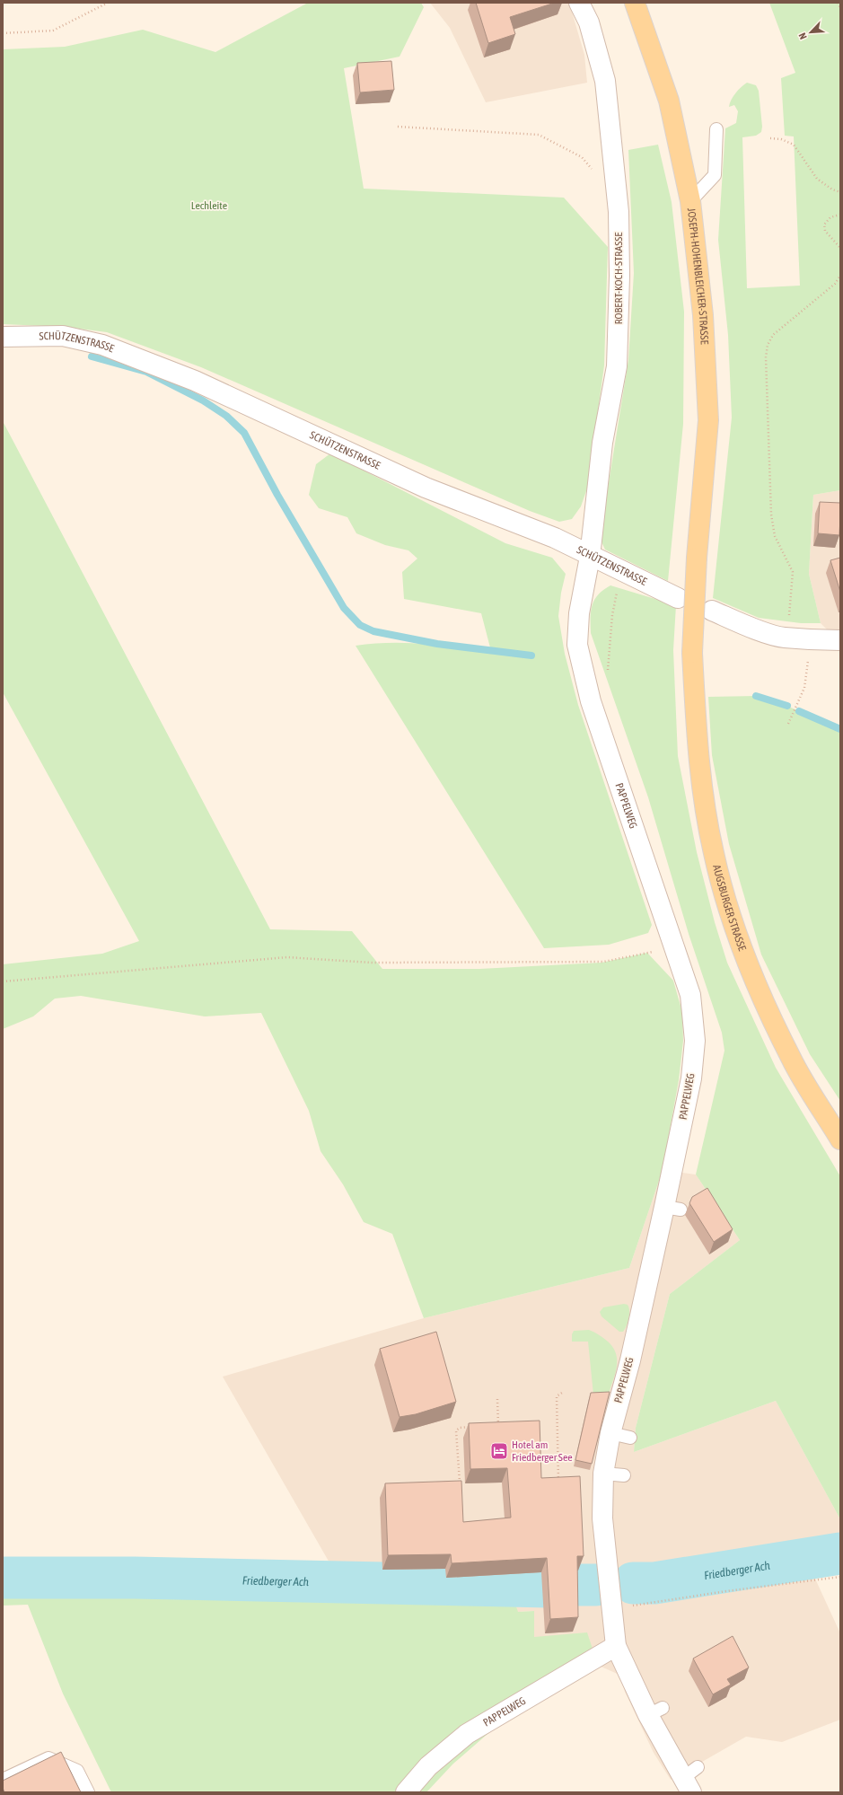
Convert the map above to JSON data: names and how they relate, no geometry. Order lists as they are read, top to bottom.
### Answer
{
  "streets": {
    "main road": ["JOSEPH-HOHENBLEICHER-STRASSE", "AUGSBURGER STRASSE"],
    "street": ["ROBERT-KOCH-STRASSE", "SCHÜTZENSTRASSE", "PAPPELWEG"]
  },
  "crossings": [
    ["JOSEPH-HOHENBLEICHER-STRASSE", "AUGSBURGER STRASSE"],
    ["ROBERT-KOCH-STRASSE", "SCHÜTZENSTRASSE"],
    ["ROBERT-KOCH-STRASSE", "PAPPELWEG"],
    ["SCHÜTZENSTRASSE", "PAPPELWEG"]
  ],
  "water": ["Friedberger Ach"],
  "parks": ["Lechleite"],
  "places": {
    "hotel": ["Hotel am Friedberger See"]
  },
  "north": "bottom left"
}
